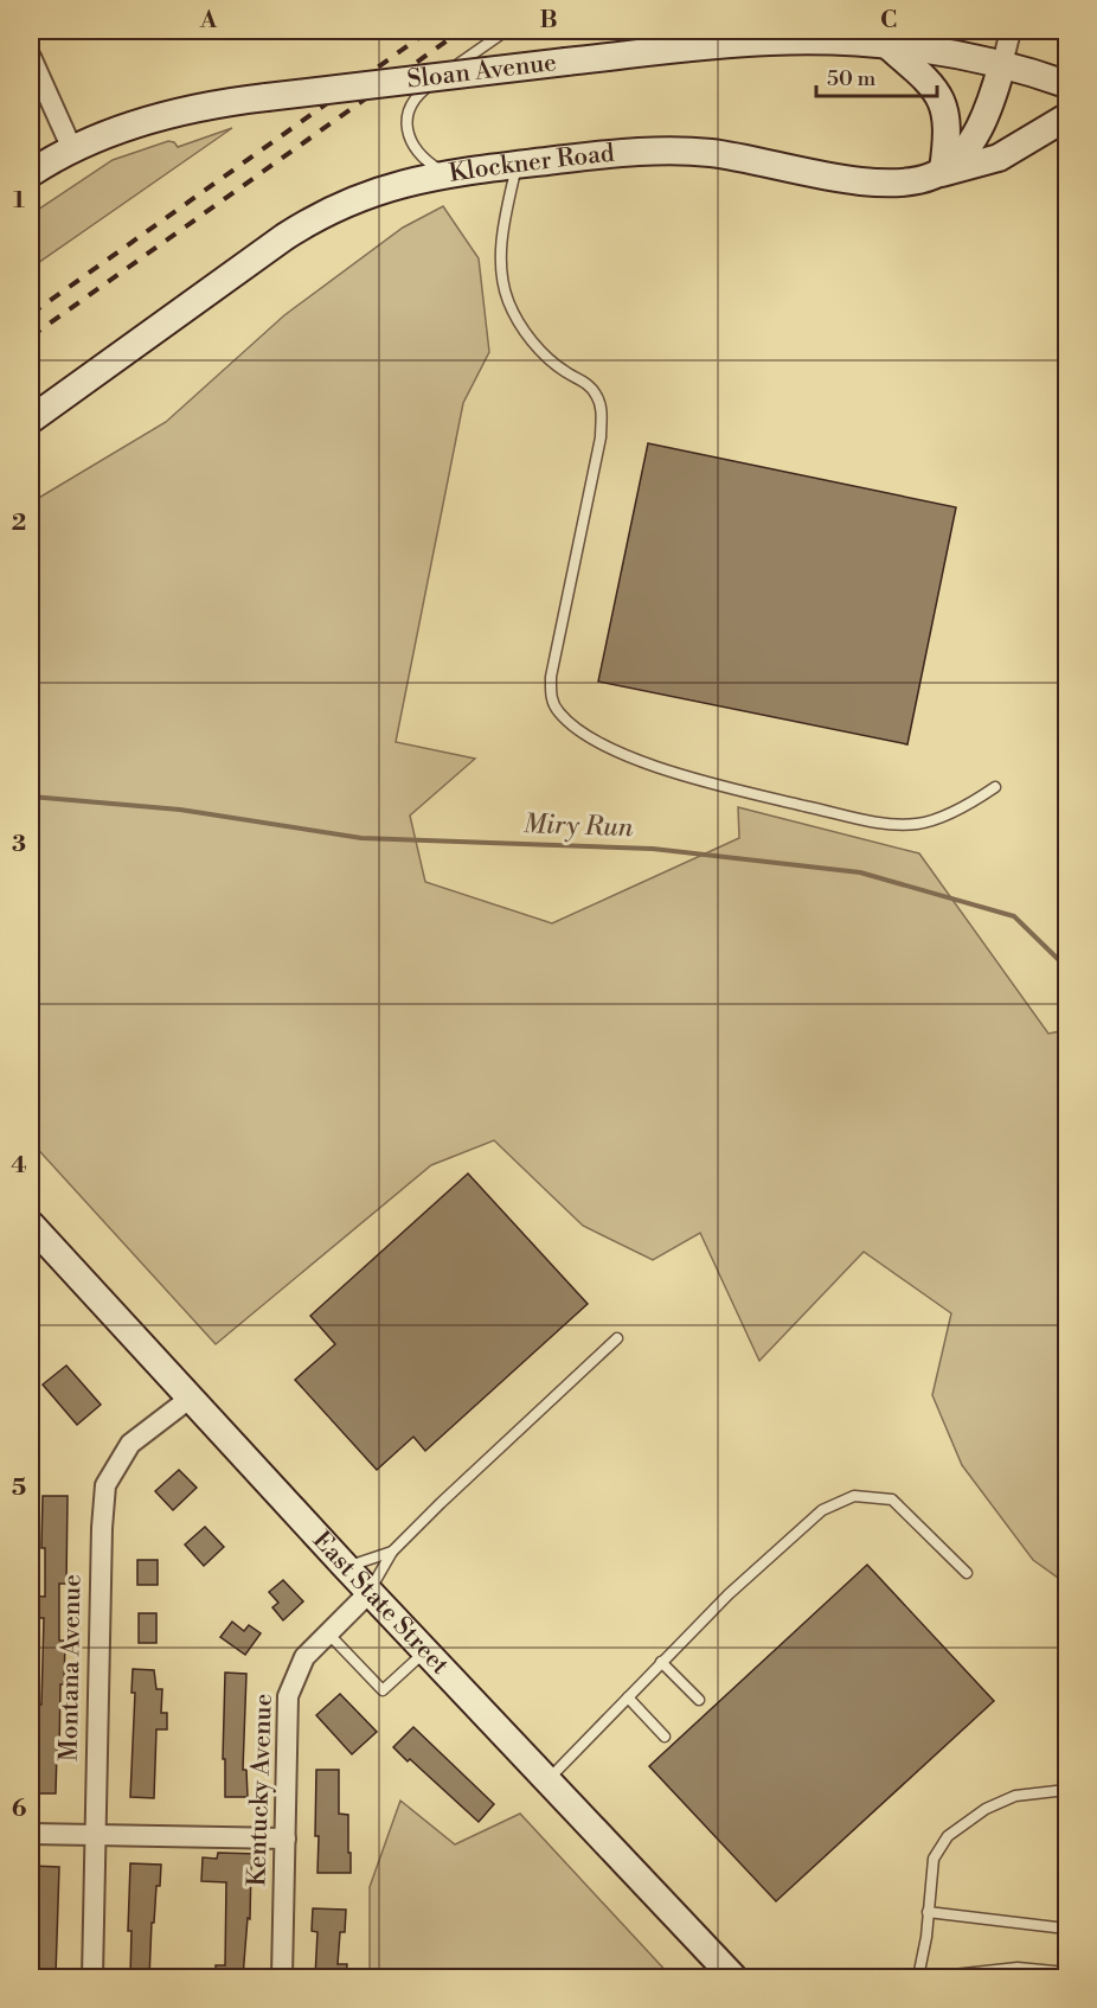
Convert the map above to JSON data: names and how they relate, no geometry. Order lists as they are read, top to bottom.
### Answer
{
  "streets": {
    "main road": ["Sloan Avenue", "Klockner Road", "East State Street"],
    "street": ["Montana Avenue", "Kentucky Avenue"]
  },
  "crossings": [
    ["East State Street", "Montana Avenue"],
    ["East State Street", "Kentucky Avenue"]
  ],
  "water": ["Miry Run"],
  "scale_bar": "50 m",
  "grid": {
    "columns": ["A", "B", "C"],
    "rows": [
      "1",
      "2",
      "3",
      "4",
      "5",
      "6"
    ]
  }
}
